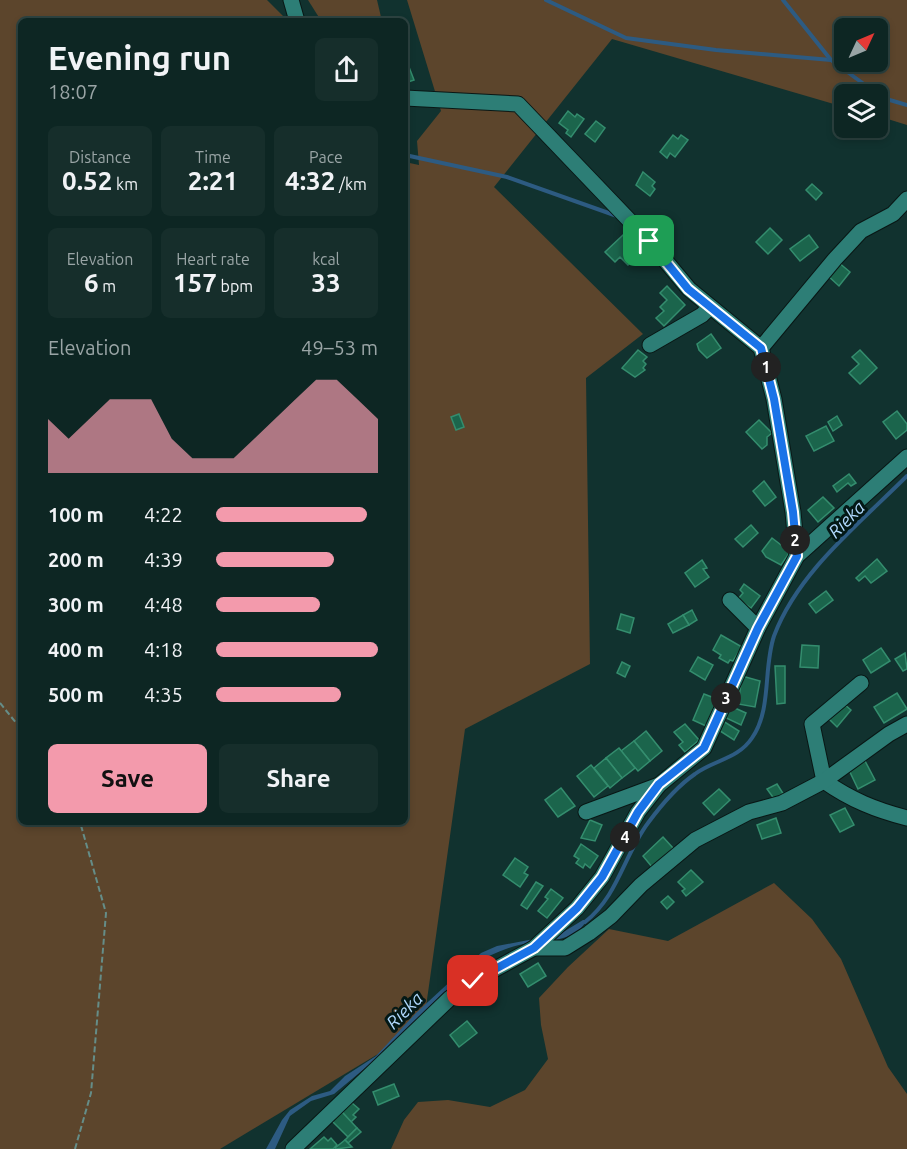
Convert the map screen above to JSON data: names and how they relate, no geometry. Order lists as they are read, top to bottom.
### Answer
{
  "water": ["Rieka"],
  "north": "top right",
  "page": {
    "heading": ["Evening run", "18:07"],
    "stats": [
      ["Distance", "0.52 km"],
      ["Time", "2:21"],
      ["Pace", "4:32 /km"],
      ["Elevation", "6 m"],
      ["Heart rate", "157 bpm"],
      ["kcal", "33"]
    ],
    "chart": ["Elevation", "49–53 m"],
    "pins": [
      "1",
      "2",
      "3",
      "4"
    ],
    "list": [
      {
        "name": "100 m",
        "note": "4:22"
      },
      {
        "name": "200 m",
        "note": "4:39"
      },
      {
        "name": "300 m",
        "note": "4:48"
      },
      {
        "name": "400 m",
        "note": "4:18"
      },
      {
        "name": "500 m",
        "note": "4:35"
      }
    ],
    "buttons": ["Save", "Share"]
  }
}
